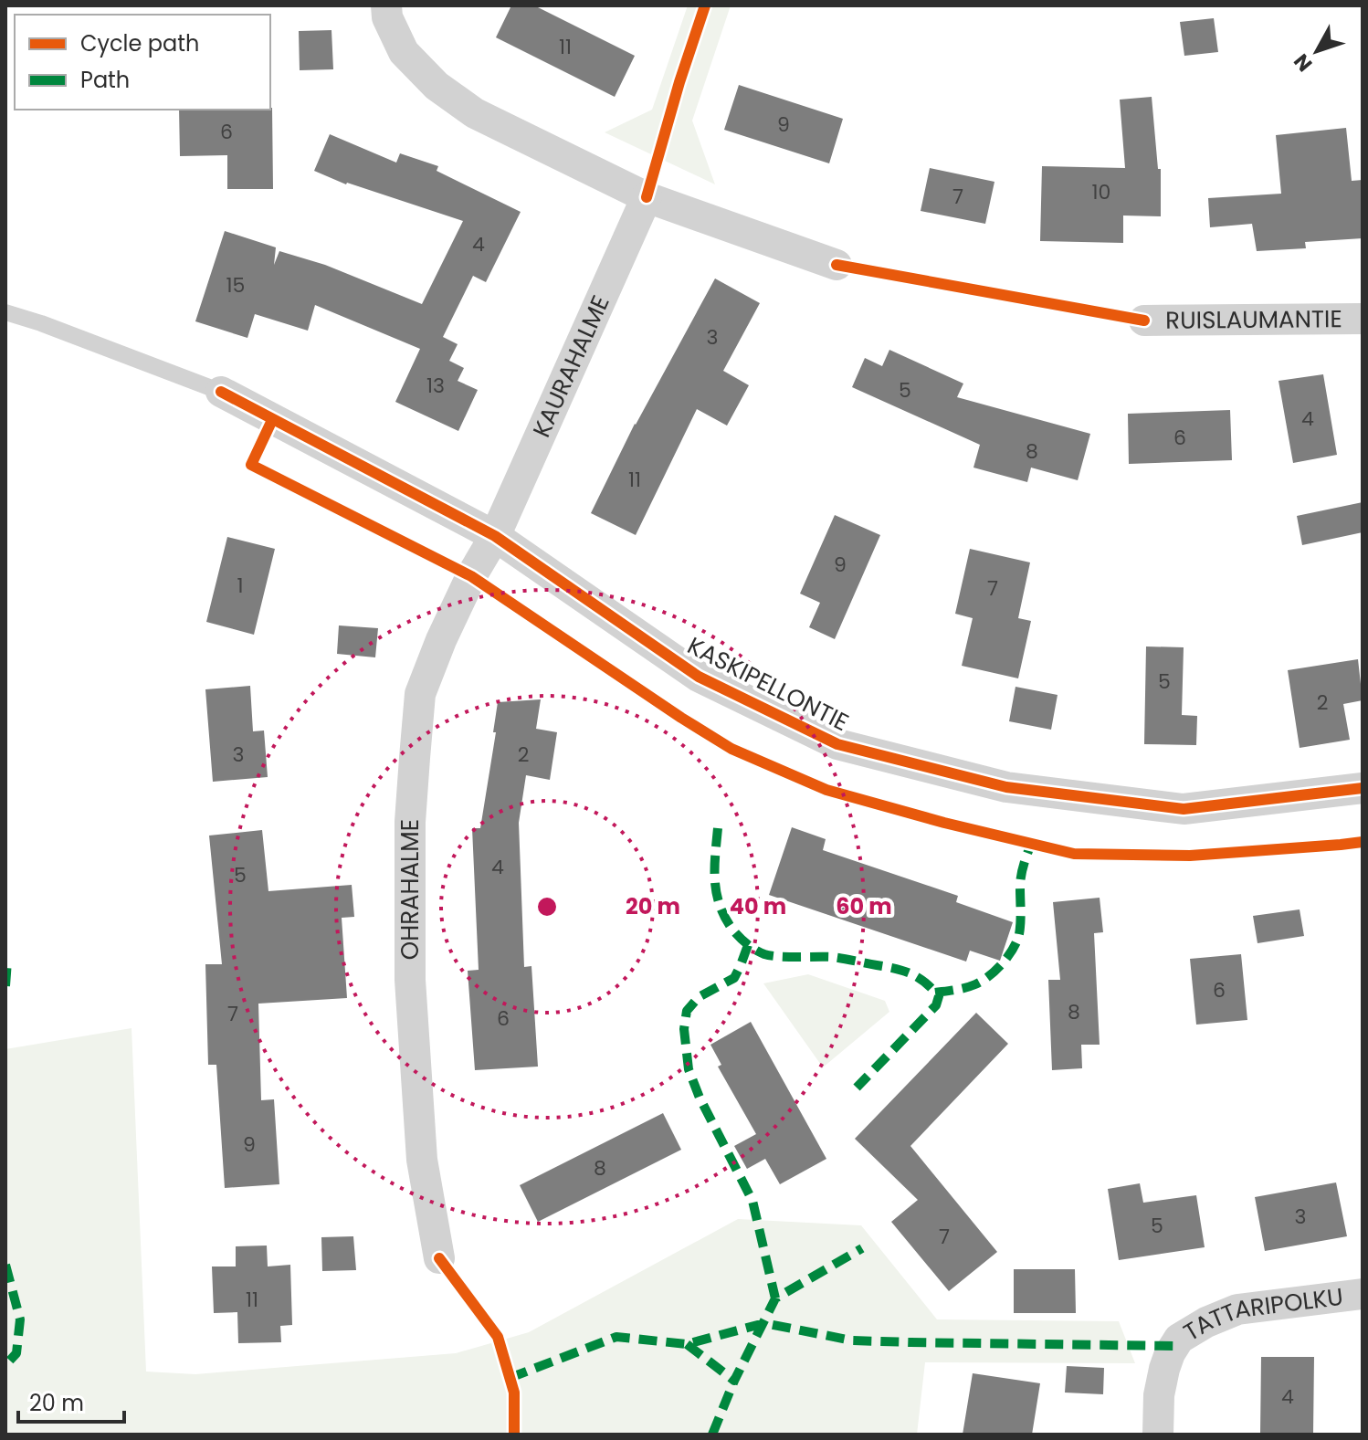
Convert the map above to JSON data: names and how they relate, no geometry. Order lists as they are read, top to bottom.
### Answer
{
  "streets": {
    "street": [
      "RUISLAUMANTIE",
      "KAURAHALME",
      "KASKIPELLONTIE",
      "OHRAHALME",
      "TATTARIPOLKU"
    ]
  },
  "crossings": [
    ["KAURAHALME", "KASKIPELLONTIE"],
    ["KAURAHALME", "OHRAHALME"],
    ["KASKIPELLONTIE", "OHRAHALME"]
  ],
  "house_numbers": [
    "11",
    "9",
    "6",
    "10",
    "7",
    "4",
    "15",
    "3",
    "13",
    "5",
    "4",
    "6",
    "8",
    "11",
    "9",
    "1",
    "7",
    "5",
    "2",
    "3",
    "2",
    "4",
    "5",
    "6",
    "8",
    "7",
    "6",
    "9",
    "8",
    "3",
    "5",
    "7",
    "11",
    "4"
  ],
  "legend": ["Cycle path", "Path"],
  "scale_bar": "20 m",
  "north": "bottom left",
  "rings": ["20 m", "40 m", "60 m"]
}
